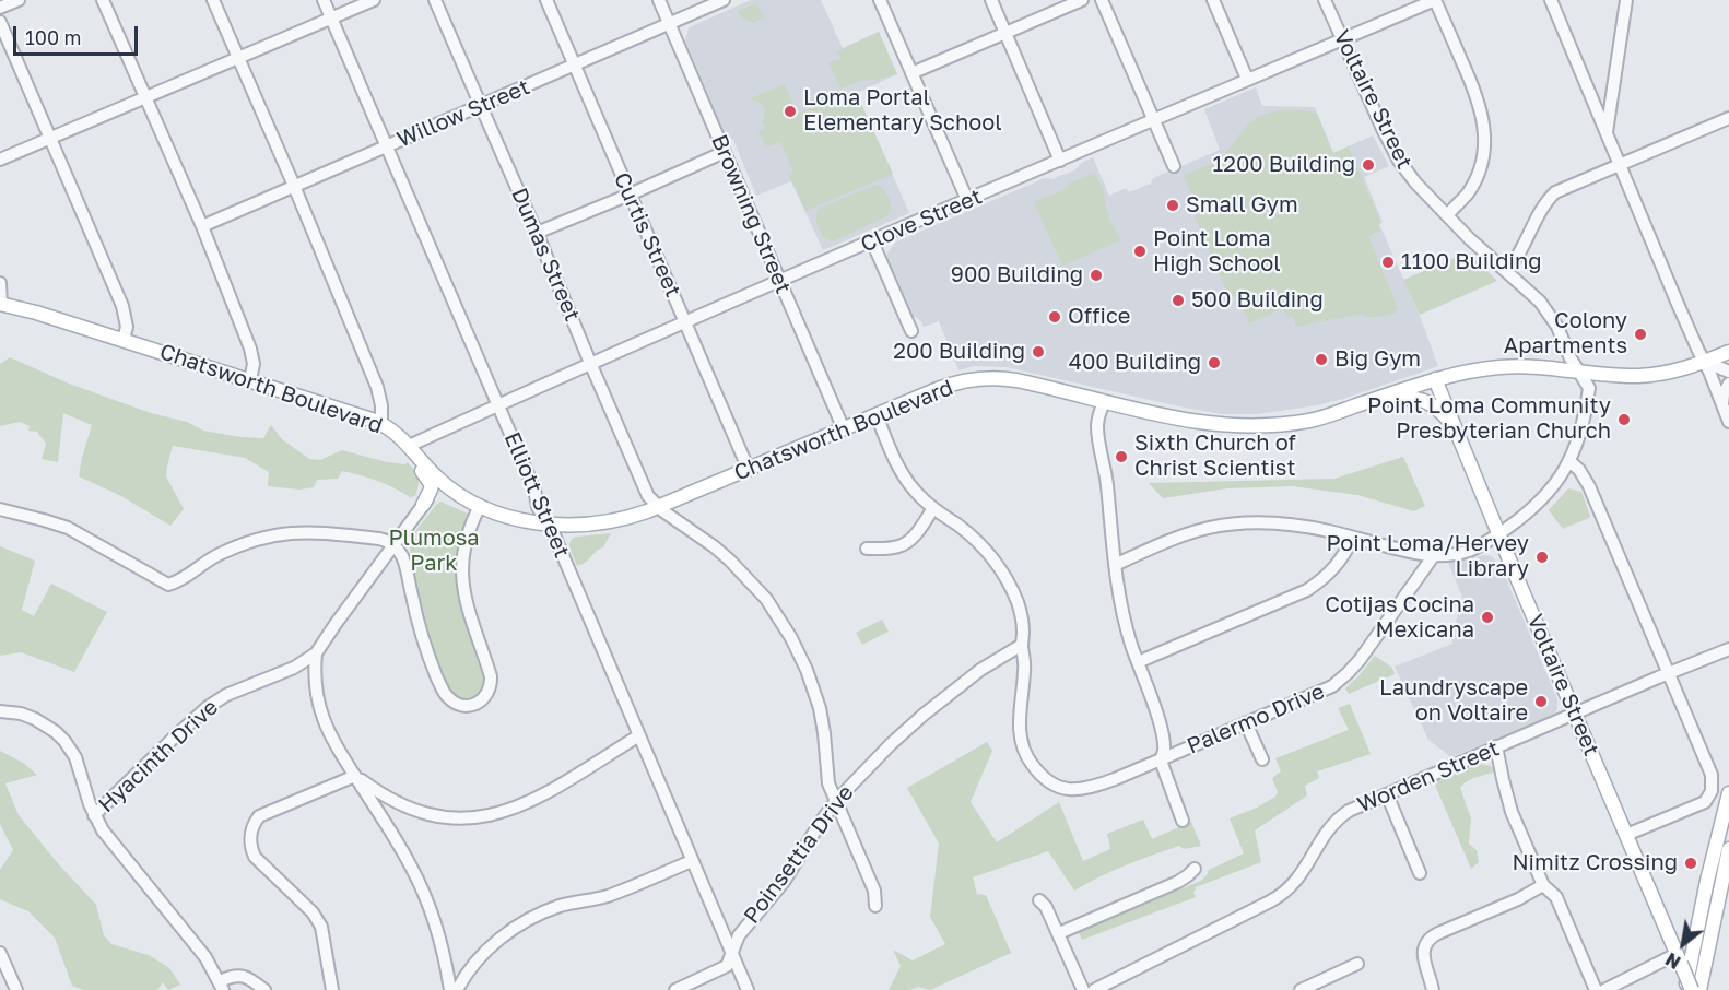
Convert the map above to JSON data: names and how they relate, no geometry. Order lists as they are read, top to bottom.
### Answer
{
  "streets": {
    "main road": ["Voltaire Street", "Chatsworth Boulevard"],
    "street": [
      "Willow Street",
      "Browning Street",
      "Clove Street",
      "Curtis Street",
      "Dumas Street",
      "Elliott Street",
      "Palermo Drive",
      "Hyacinth Drive",
      "Worden Street",
      "Poinsettia Drive"
    ]
  },
  "crossings": [
    ["Voltaire Street", "Clove Street"],
    ["Voltaire Street", "Chatsworth Boulevard"],
    ["Voltaire Street", "Worden Street"],
    ["Willow Street", "Browning Street"],
    ["Willow Street", "Curtis Street"],
    ["Willow Street", "Dumas Street"],
    ["Willow Street", "Elliott Street"],
    ["Browning Street", "Clove Street"],
    ["Browning Street", "Chatsworth Boulevard"],
    ["Clove Street", "Curtis Street"],
    ["Clove Street", "Dumas Street"],
    ["Clove Street", "Chatsworth Boulevard"],
    ["Clove Street", "Elliott Street"],
    ["Curtis Street", "Chatsworth Boulevard"],
    ["Dumas Street", "Chatsworth Boulevard"],
    ["Chatsworth Boulevard", "Elliott Street"],
    ["Chatsworth Boulevard", "Hyacinth Drive"],
    ["Elliott Street", "Poinsettia Drive"],
    ["Palermo Drive", "Poinsettia Drive"]
  ],
  "parks": ["Plumosa Park"],
  "places": [
    "Loma Portal Elementary School",
    "1200 Building",
    "Small Gym",
    "Point Loma High School",
    "1100 Building",
    "900 Building",
    "500 Building",
    "Office",
    "Colony Apartments",
    "200 Building",
    "Big Gym",
    "400 Building",
    "Point Loma Community Presbyterian Church",
    "Sixth Church of Christ Scientist",
    "Point Loma/Hervey Library",
    "Cotijas Cocina Mexicana",
    "Laundryscape on Voltaire",
    "Nimitz Crossing"
  ],
  "scale_bar": "100 m",
  "north": "bottom left"
}
